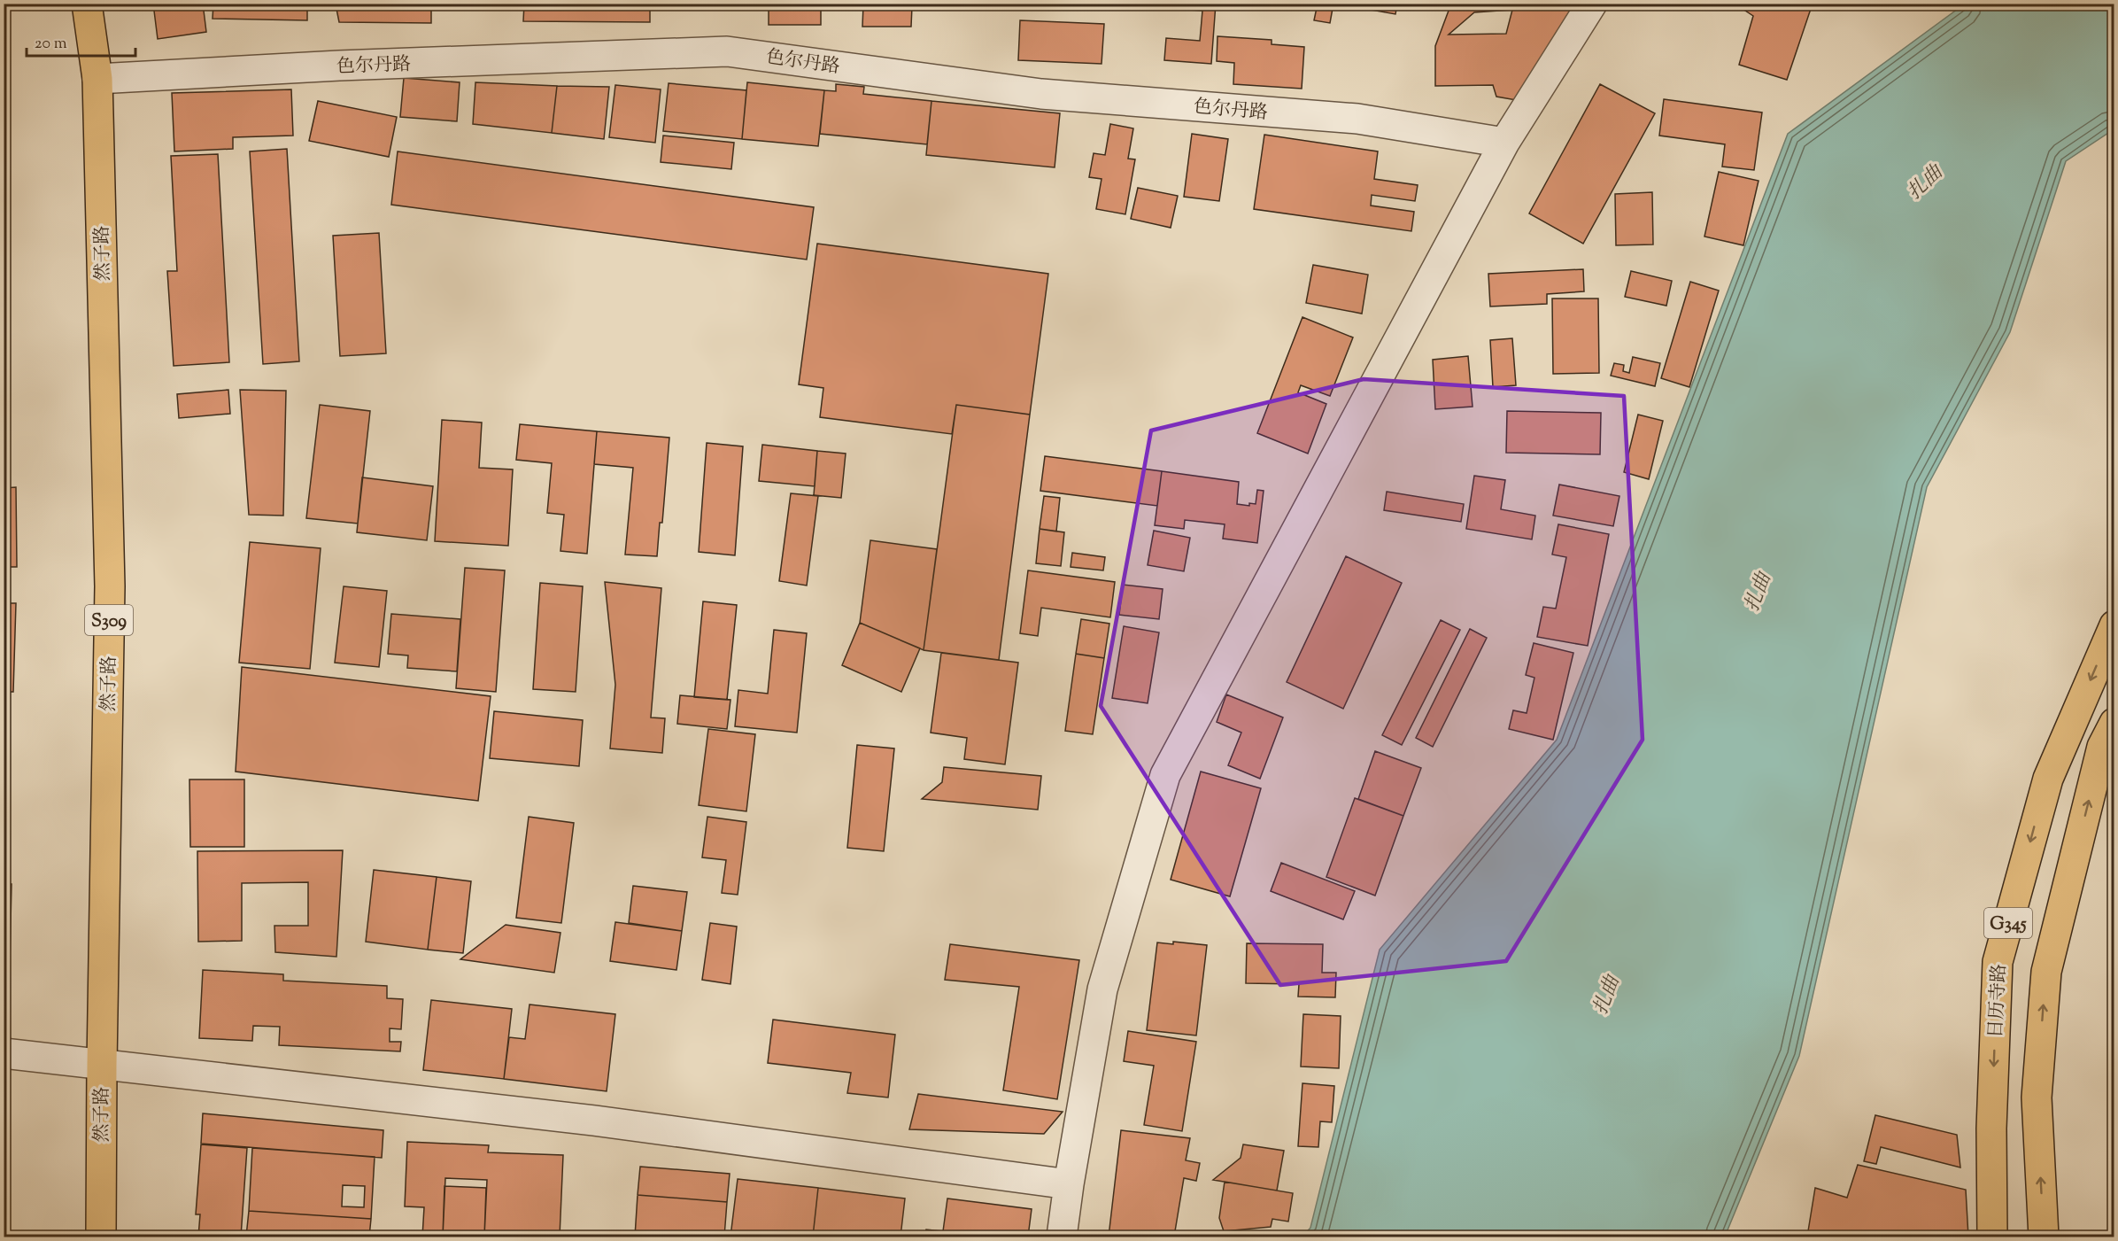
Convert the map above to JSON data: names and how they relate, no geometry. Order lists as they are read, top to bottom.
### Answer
{
  "streets": {
    "main road": [
      "然子路",
      "S309",
      "G345",
      "日历寺路"
    ],
    "street": ["色尔丹路"]
  },
  "crossings": [
    ["色尔丹路", "然子路"]
  ],
  "water": ["扎曲"],
  "scale_bar": "20 m"
}
